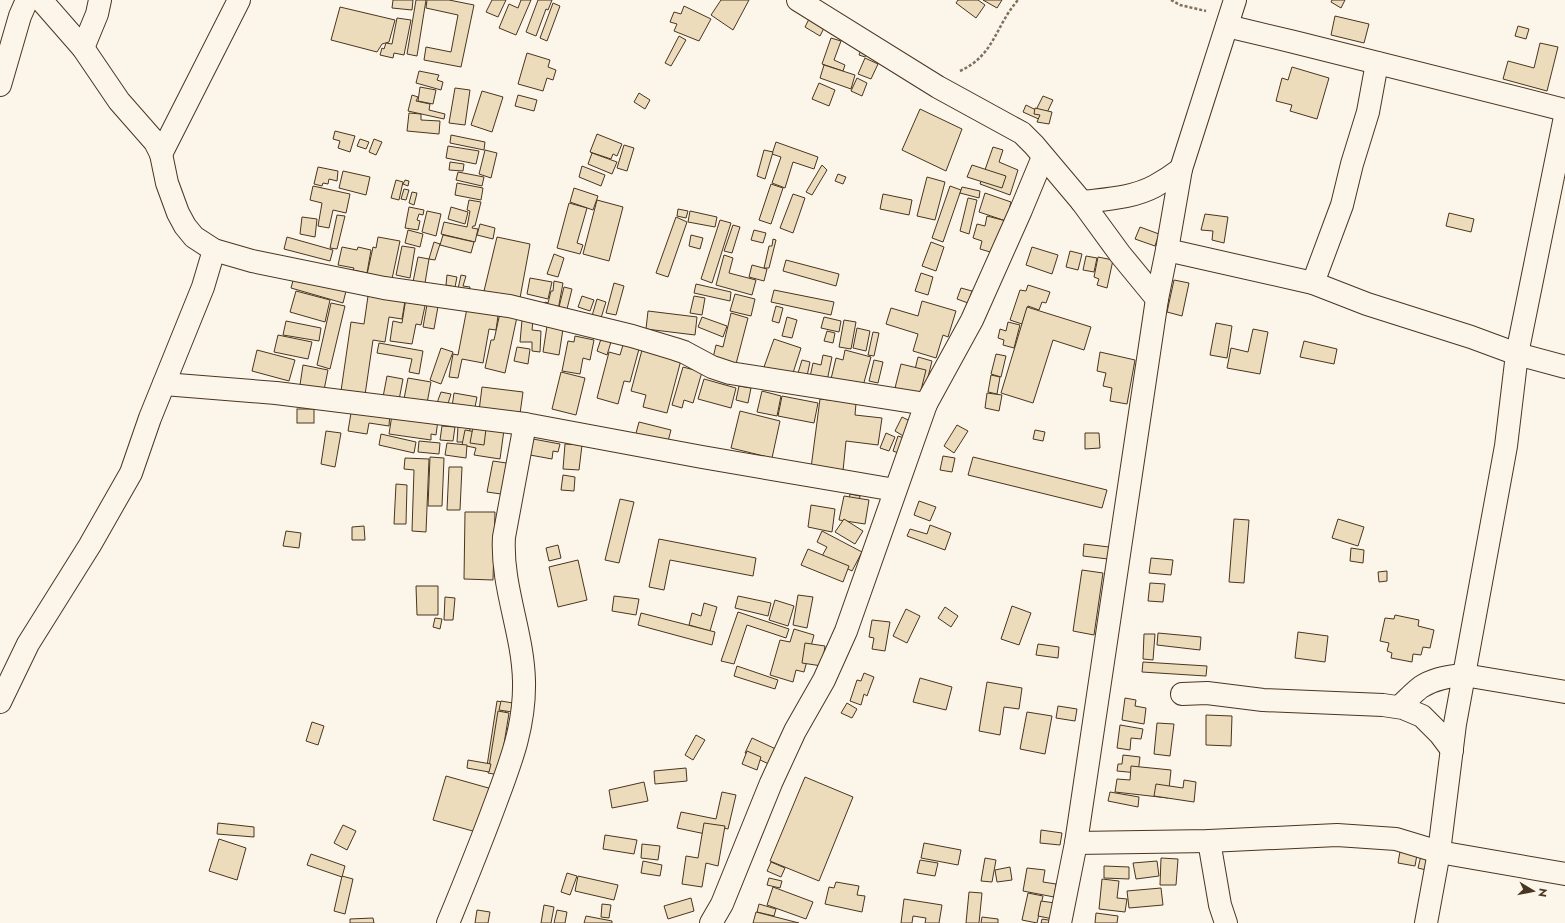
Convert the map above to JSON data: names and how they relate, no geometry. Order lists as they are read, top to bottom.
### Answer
{
  "north": "right"
}
